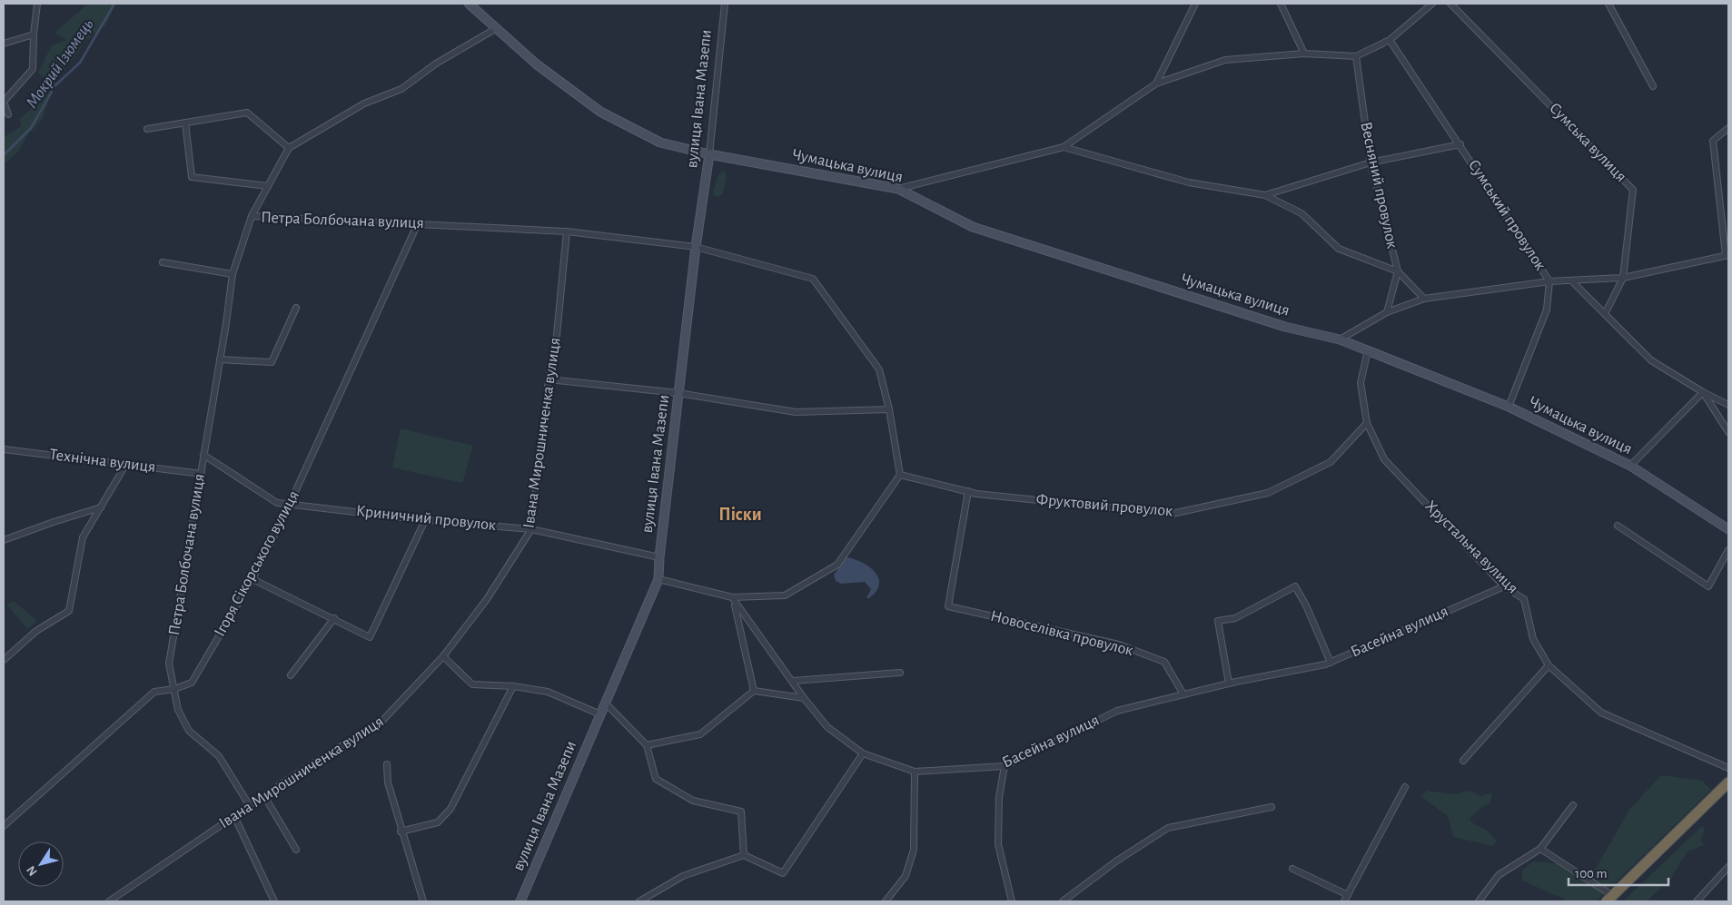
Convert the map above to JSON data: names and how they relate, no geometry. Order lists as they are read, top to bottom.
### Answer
{
  "streets": {
    "street": [
      "вулиця Івана Мазепи",
      "Сумська вулиця",
      "Чумацька вулиця",
      "Весняний провулок",
      "Сумський провулок",
      "Петра Болбочана вулиця",
      "Івана Мирошниченка вулиця",
      "Технічна вулиця",
      "Фруктовий провулок",
      "Криничний провулок",
      "Хрустальна вулиця",
      "Ігоря Сікорського вулиця",
      "Басейна вулиця",
      "Новоселівка провулок"
    ]
  },
  "crossings": [
    ["вулиця Івана Мазепи", "Чумацька вулиця"],
    ["вулиця Івана Мазепи", "Петра Болбочана вулиця"],
    ["вулиця Івана Мазепи", "Криничний провулок"],
    ["Чумацька вулиця", "Сумський провулок"],
    ["Чумацька вулиця", "Хрустальна вулиця"],
    ["Петра Болбочана вулиця", "Івана Мирошниченка вулиця"],
    ["Петра Болбочана вулиця", "Технічна вулиця"],
    ["Петра Болбочана вулиця", "Фруктовий провулок"],
    ["Петра Болбочана вулиця", "Криничний провулок"],
    ["Петра Болбочана вулиця", "Ігоря Сікорського вулиця"],
    ["Івана Мирошниченка вулиця", "Криничний провулок"],
    ["Фруктовий провулок", "Хрустальна вулиця"],
    ["Фруктовий провулок", "Новоселівка провулок"],
    ["Криничний провулок", "Ігоря Сікорського вулиця"],
    ["Хрустальна вулиця", "Басейна вулиця"],
    ["Басейна вулиця", "Новоселівка провулок"]
  ],
  "districts": ["Піски"],
  "water": ["Мокрий Ізюмець"],
  "scale_bar": "100 m",
  "north": "bottom left"
}
